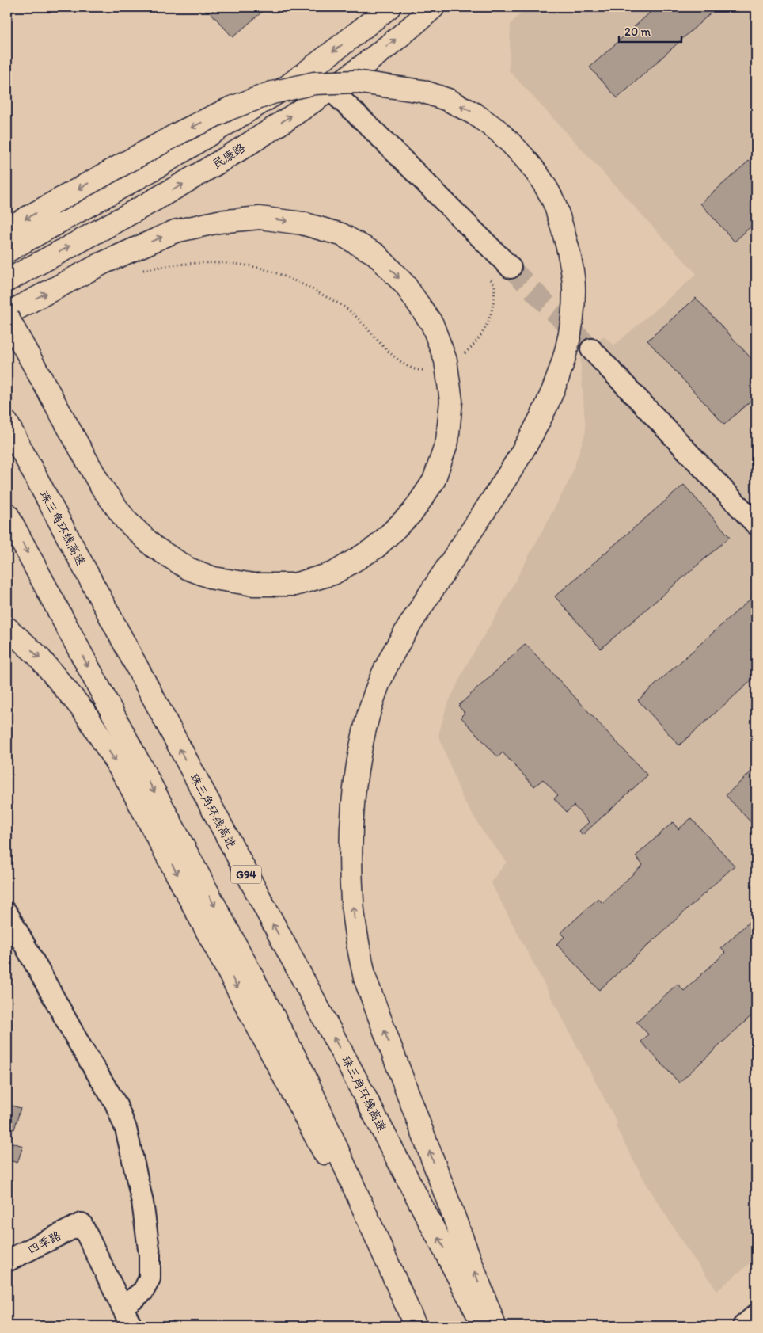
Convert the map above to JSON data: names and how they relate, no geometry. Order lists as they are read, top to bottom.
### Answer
{
  "streets": {
    "main road": ["民康路", "珠三角环线高速", "G94"],
    "street": ["四季路"]
  },
  "scale_bar": "20 m"
}
